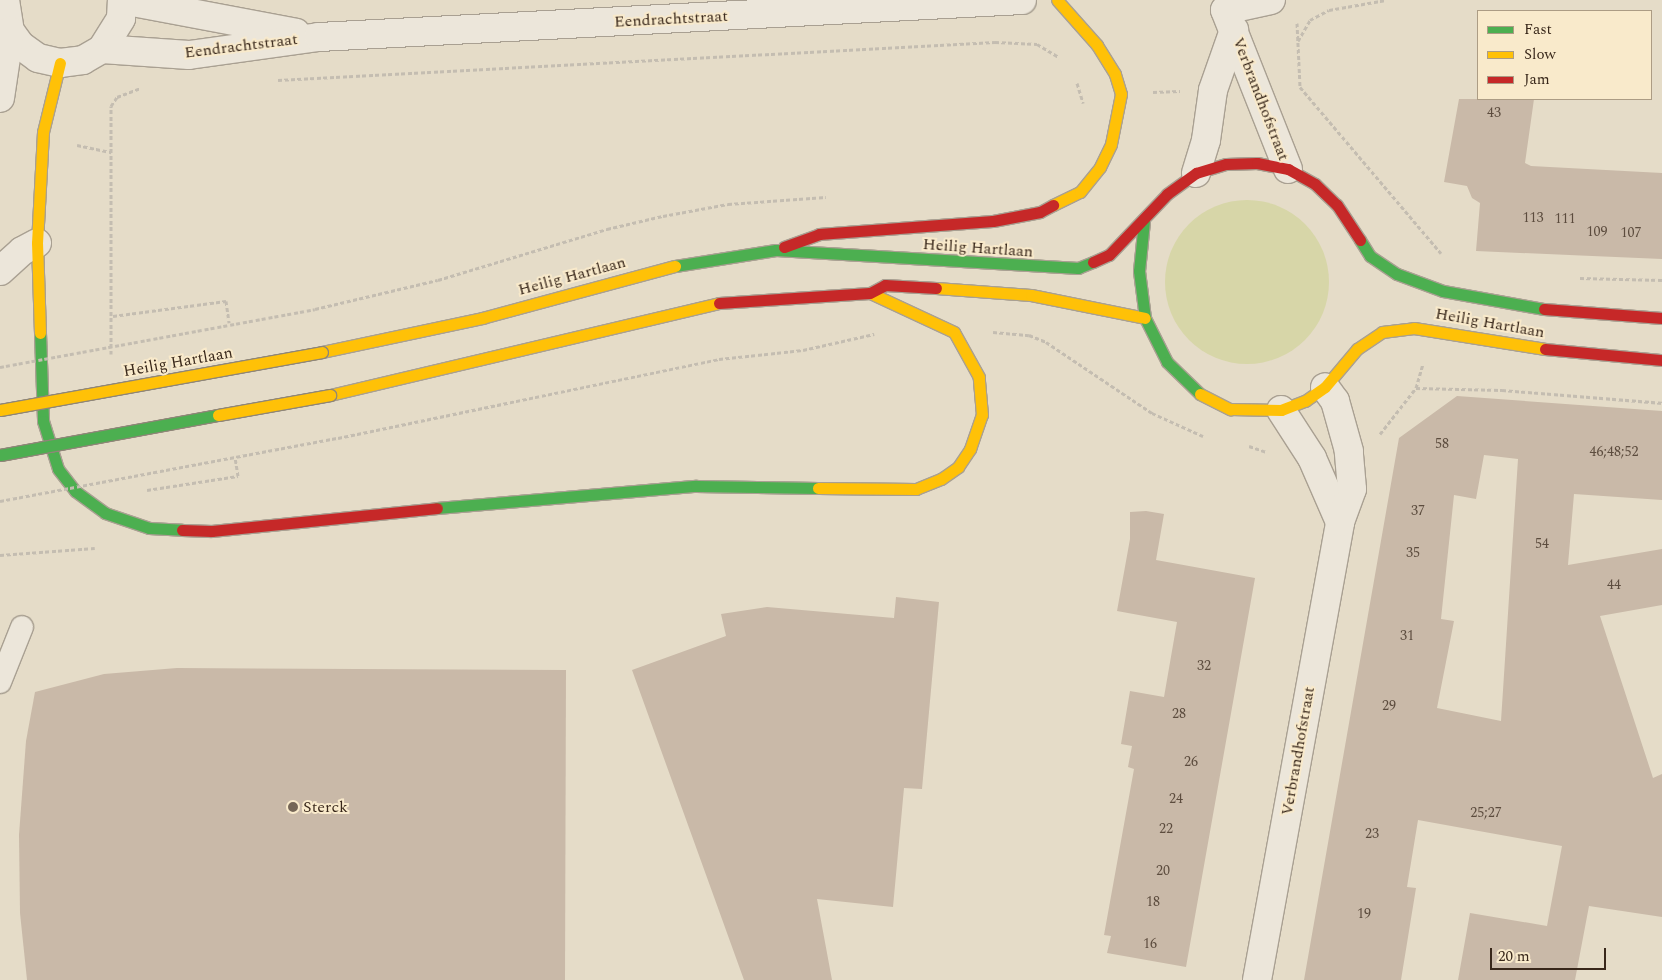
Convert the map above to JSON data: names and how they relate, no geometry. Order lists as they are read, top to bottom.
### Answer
{
  "streets": {
    "main road": ["Heilig Hartlaan"],
    "street": ["Eendrachtstraat", "Verbrandhofstraat"]
  },
  "crossings": [
    ["Verbrandhofstraat", "Heilig Hartlaan"]
  ],
  "places": ["Sterck"],
  "house_numbers": [
    "43",
    "113",
    "111",
    "109",
    "107",
    "58",
    "46;48;52",
    "37",
    "54",
    "35",
    "44",
    "31",
    "32",
    "29",
    "28",
    "26",
    "24",
    "25;27",
    "22",
    "23",
    "20",
    "18",
    "19",
    "16"
  ],
  "legend": ["Fast", "Slow", "Jam"],
  "scale_bar": "20 m"
}
